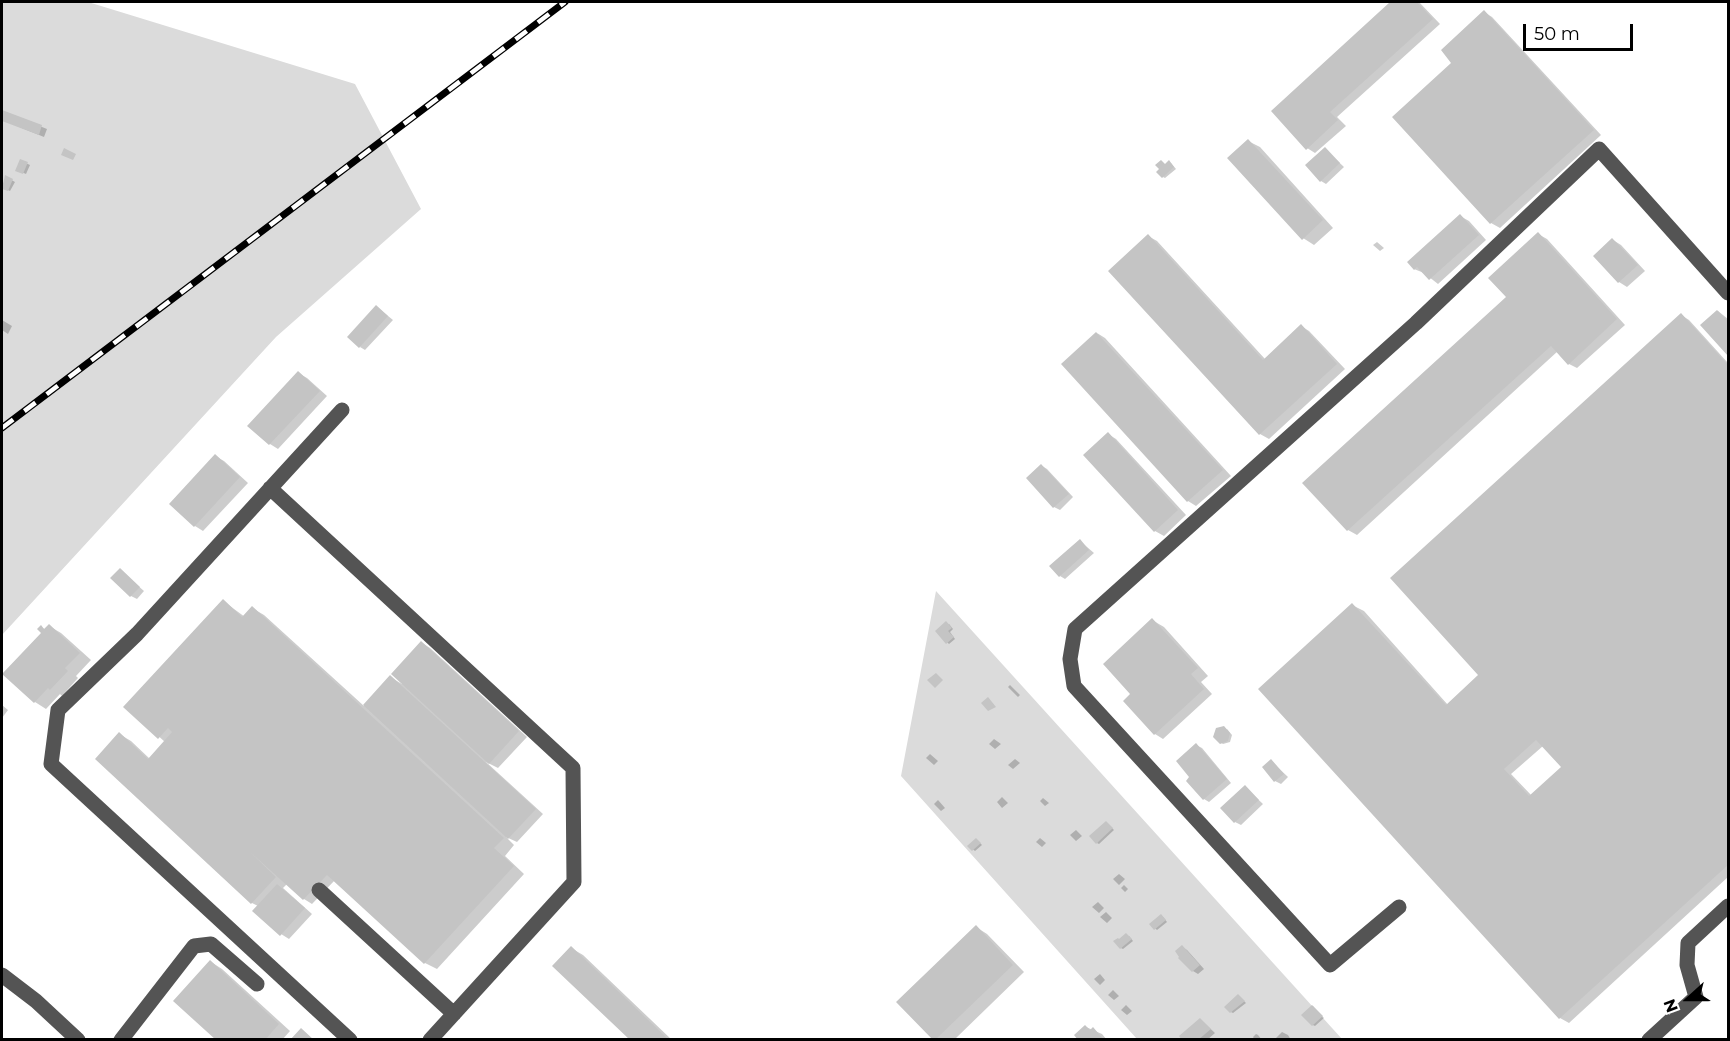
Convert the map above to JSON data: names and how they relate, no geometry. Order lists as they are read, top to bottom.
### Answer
{
  "scale_bar": "50 m",
  "north": "left"
}
